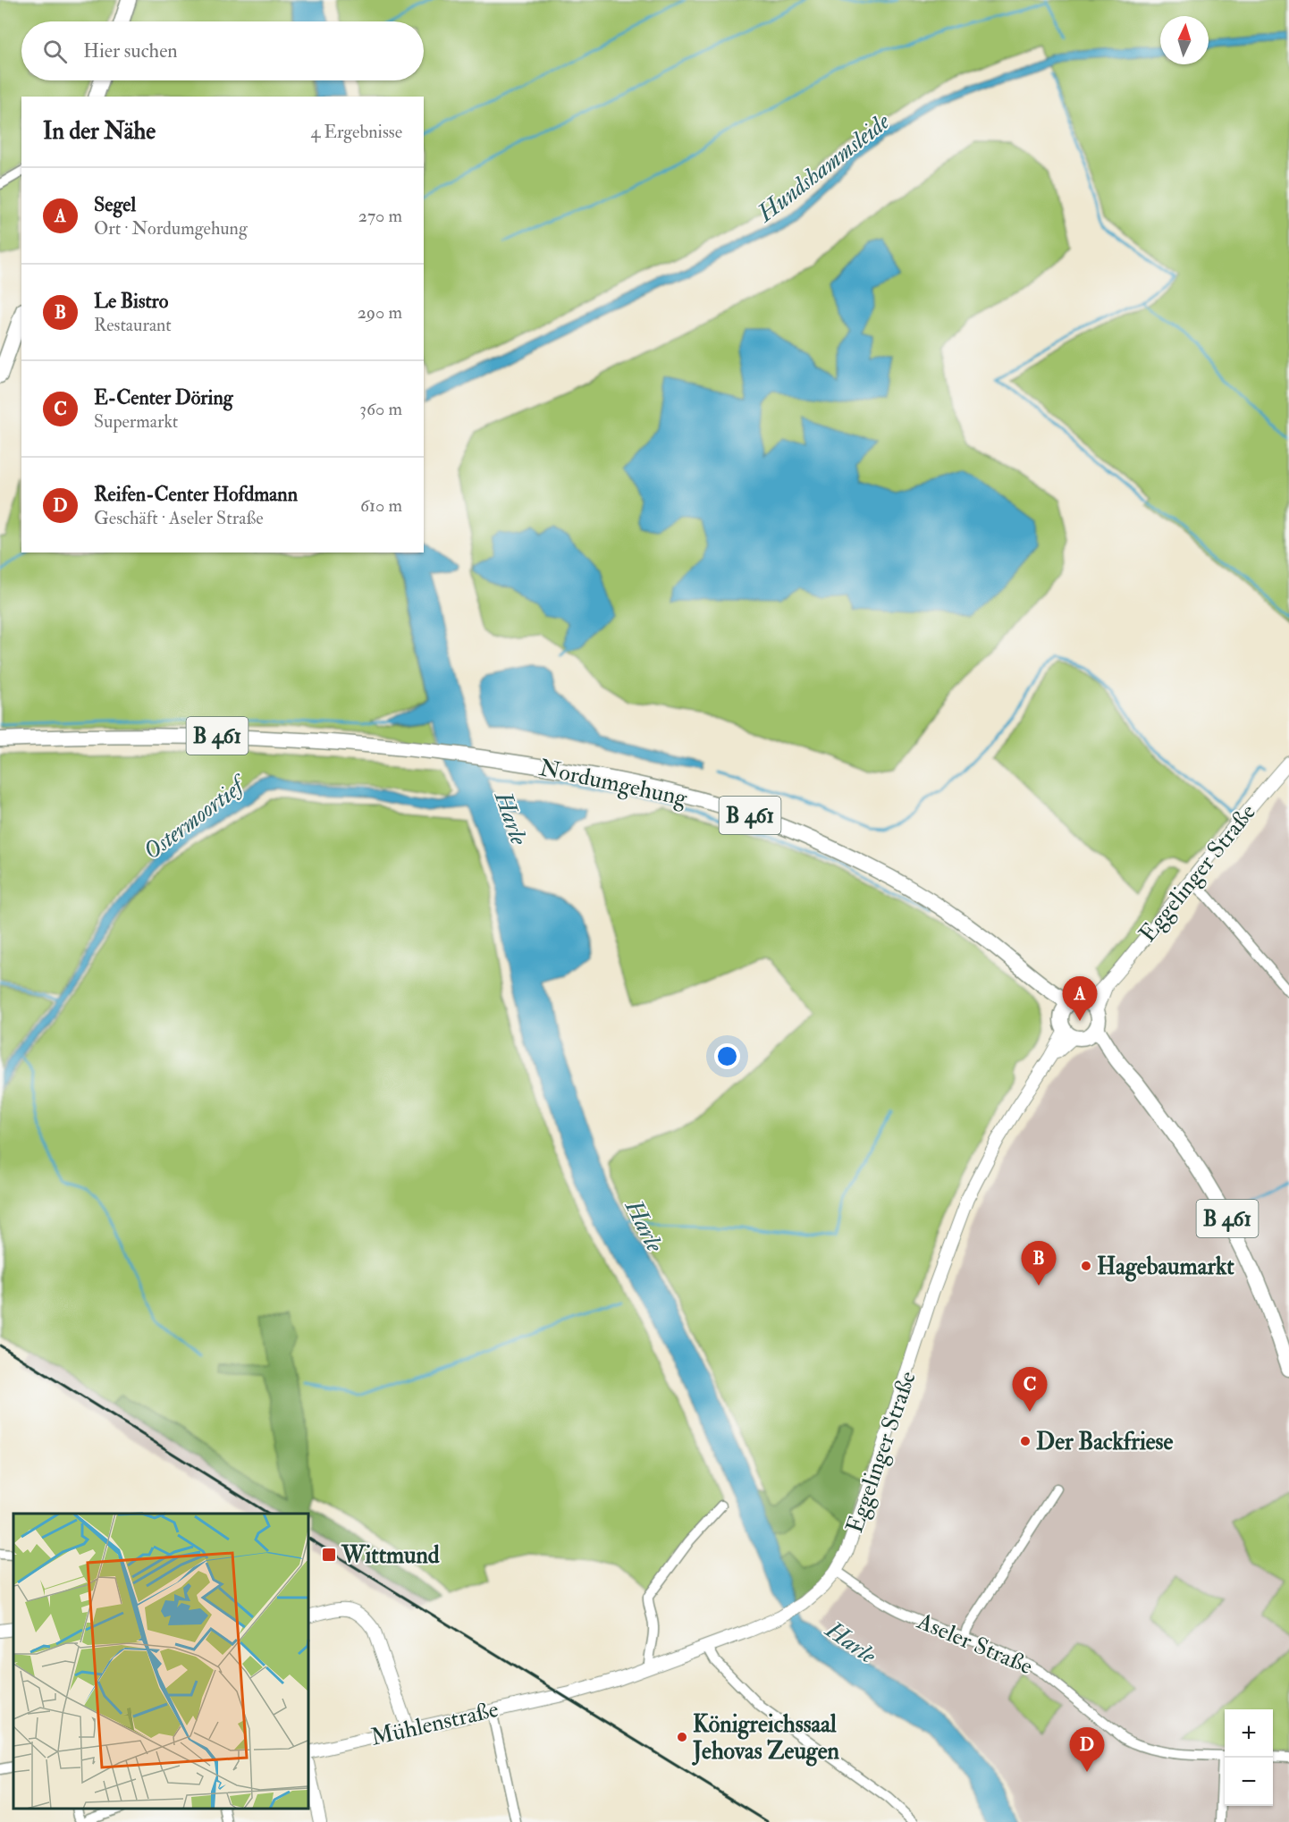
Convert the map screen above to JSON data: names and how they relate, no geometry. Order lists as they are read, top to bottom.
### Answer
{
  "streets": {
    "main road": ["B 461", "Nordumgehung"],
    "street": ["Eggelinger Straße", "Aseler Straße", "Mühlenstraße"]
  },
  "crossings": [
    ["B 461", "Nordumgehung"],
    ["B 461", "Eggelinger Straße"],
    ["Nordumgehung", "Eggelinger Straße"],
    ["Eggelinger Straße", "Aseler Straße"],
    ["Eggelinger Straße", "Mühlenstraße"]
  ],
  "water": ["Hundshammsleide", "Harle", "Ostermoortief"],
  "places": {
    "other": ["Hagebaumarkt", "Der Backfriese", "Königreichssaal Jehovas Zeugen"],
    "transit": ["Wittmund"]
  },
  "north": "top",
  "page": {
    "search": "Hier suchen",
    "heading": ["In der Nähe", "4 Ergebnisse"],
    "list": [
      {
        "mark": "A",
        "name": "Segel",
        "note": "Ort · Nordumgehung",
        "value": "270 m"
      },
      {
        "mark": "B",
        "name": "Le Bistro",
        "note": "Restaurant",
        "value": "290 m"
      },
      {
        "mark": "C",
        "name": "E-Center Döring",
        "note": "Supermarkt",
        "value": "360 m"
      },
      {
        "mark": "D",
        "name": "Reifen-Center Hofdmann",
        "note": "Geschäft · Aseler Straße",
        "value": "610 m"
      }
    ],
    "pins": [
      "A",
      "B",
      "C",
      "D"
    ],
    "map_buttons": ["+", "−"]
  }
}
